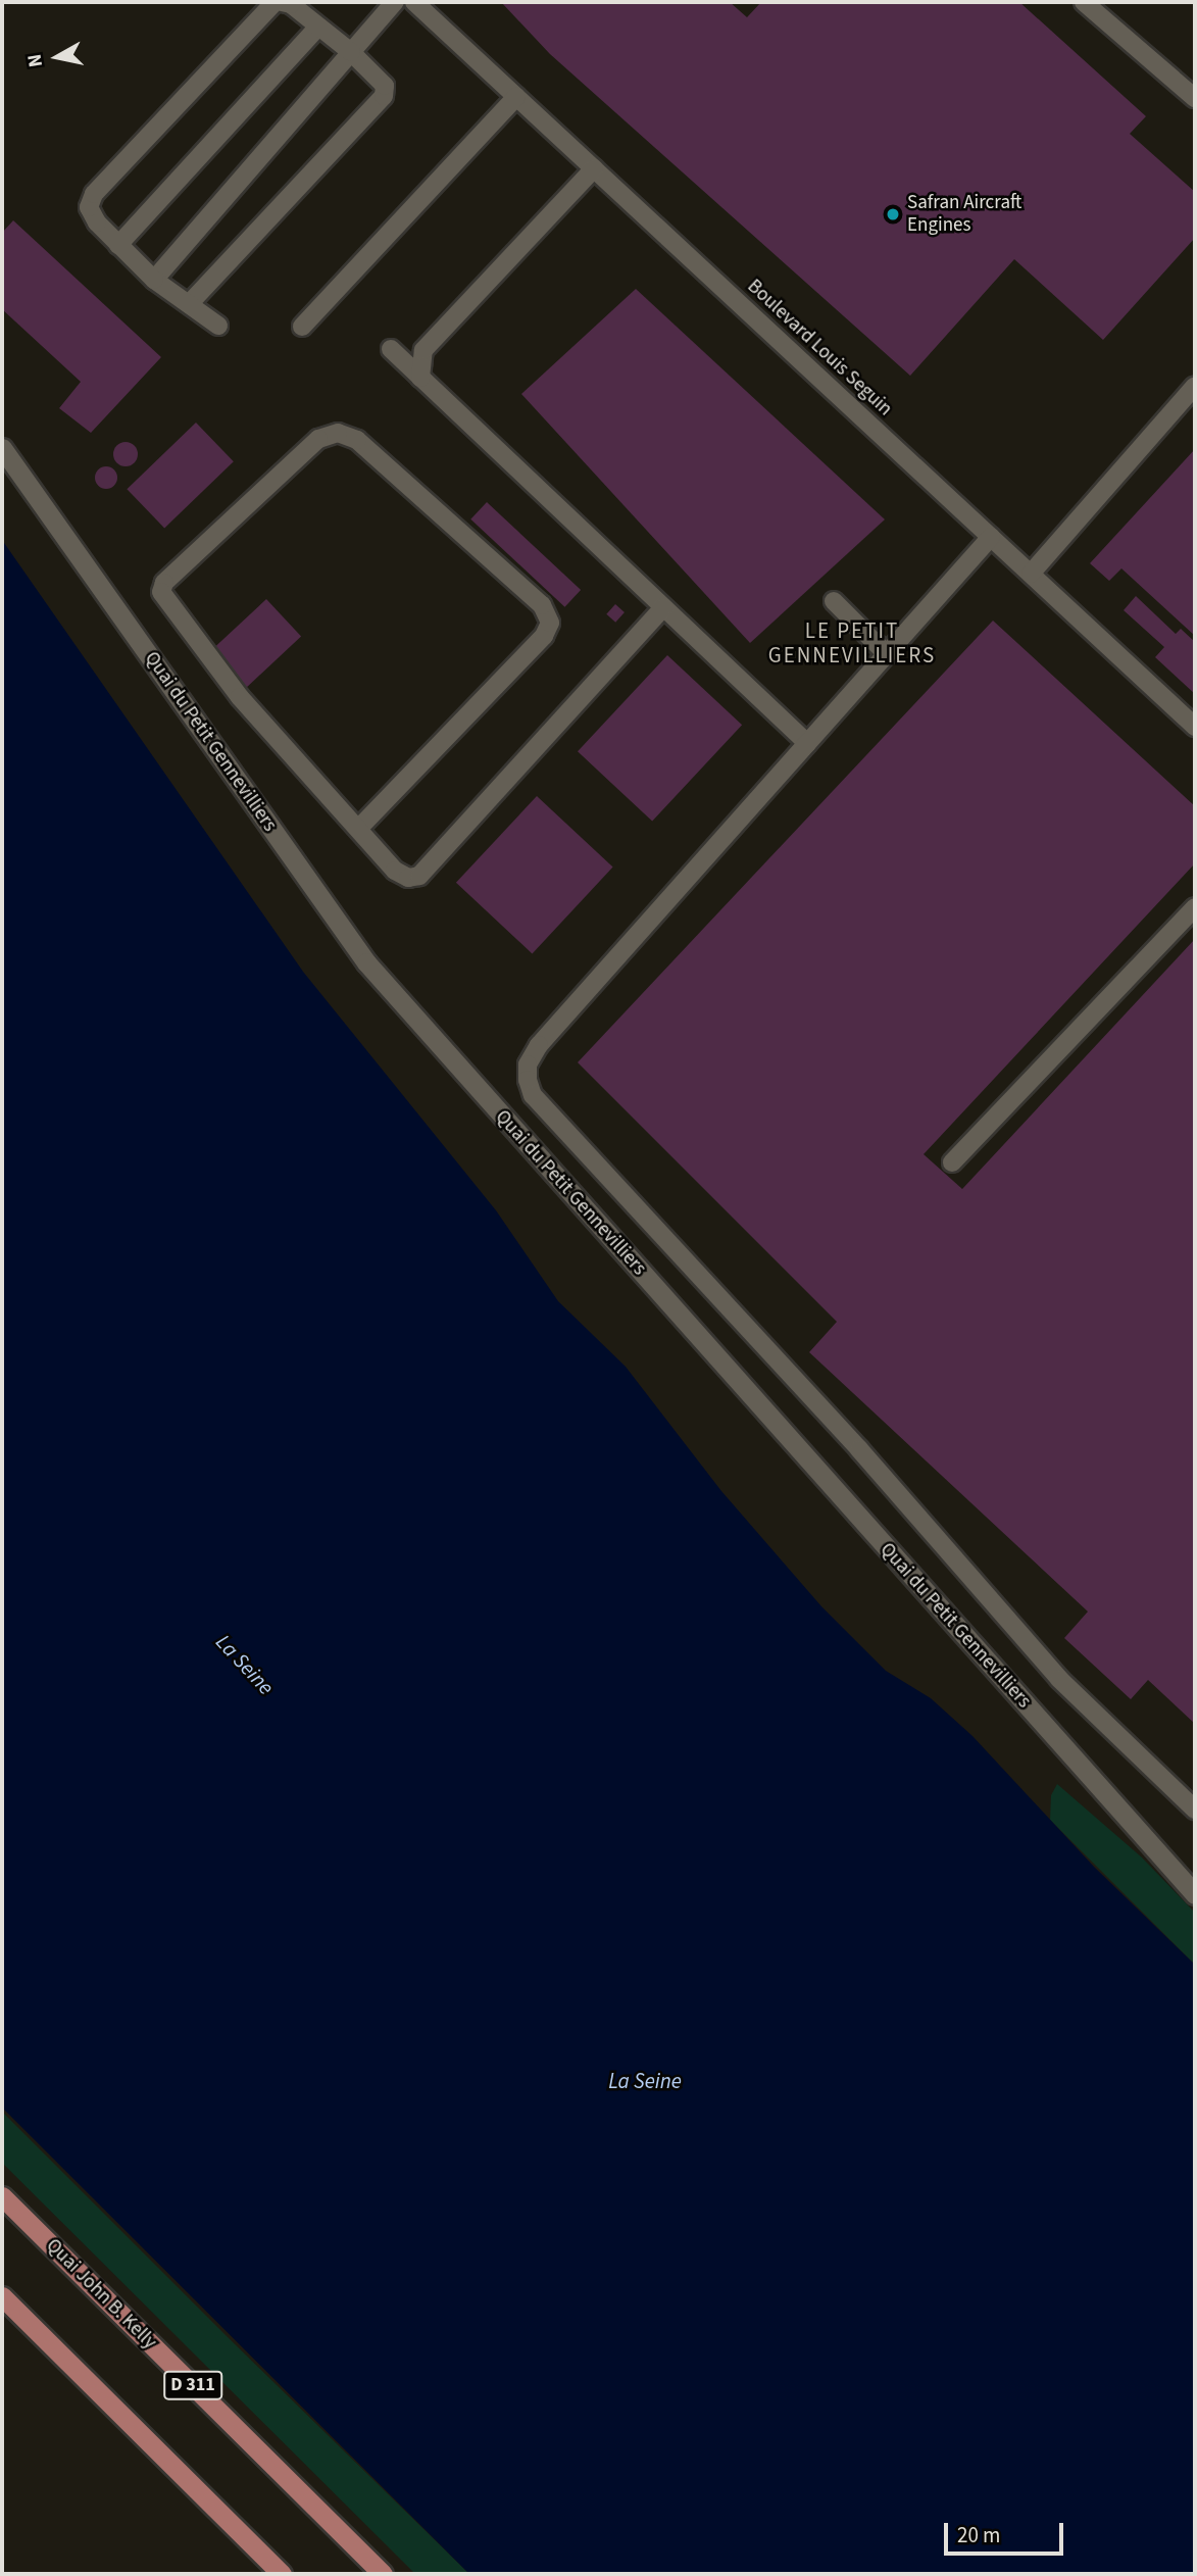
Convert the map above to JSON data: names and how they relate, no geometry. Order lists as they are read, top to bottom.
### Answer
{
  "streets": {
    "main road": ["Quai John B. Kelly", "D 311"],
    "street": ["Quai du Petit Gennevilliers"],
    "lane": ["Boulevard Louis Seguin"]
  },
  "districts": ["LE PETIT GENNEVILLIERS"],
  "water": ["La Seine"],
  "places": ["Safran Aircraft Engines"],
  "scale_bar": "20 m",
  "north": "left"
}
